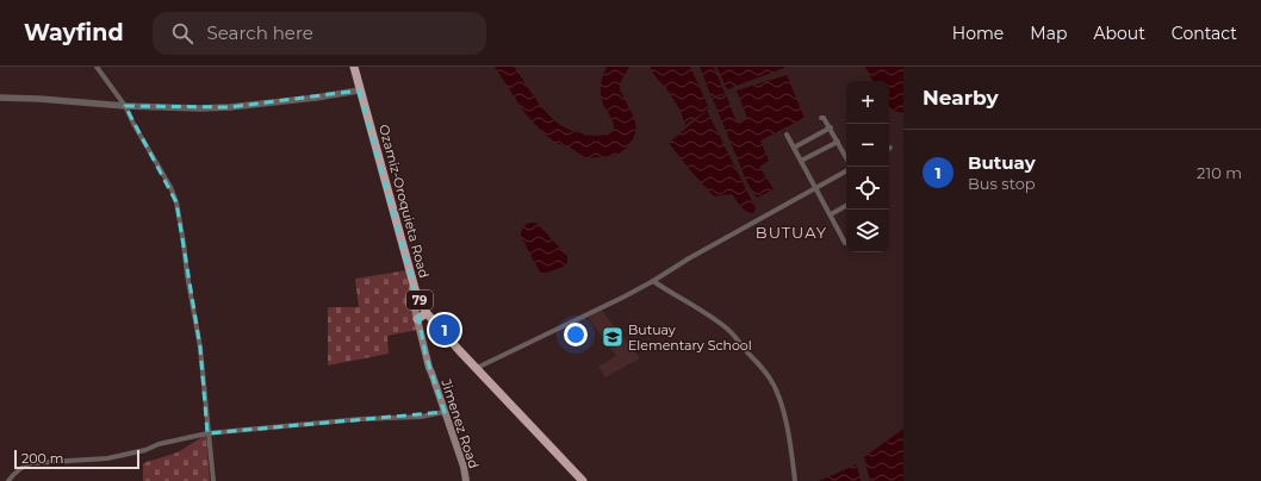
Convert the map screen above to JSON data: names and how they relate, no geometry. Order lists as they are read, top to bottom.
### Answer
{
  "streets": {
    "highway": ["Ozamiz-Oroquieta Road", "79"],
    "main road": ["Jimenez Road"]
  },
  "crossings": [
    ["Ozamiz-Oroquieta Road", "Jimenez Road"]
  ],
  "districts": ["BUTUAY"],
  "places": {
    "school or university": ["Butuay Elementary School"]
  },
  "scale_bar": "200 m",
  "page": {
    "header": "Wayfind",
    "search": "Search here",
    "nav": [
      "Home",
      "Map",
      "About",
      "Contact"
    ],
    "heading": "Nearby",
    "map_buttons": ["+", "−"],
    "list": [
      {
        "mark": "1",
        "name": "Butuay",
        "note": "Bus stop",
        "value": "210 m"
      }
    ],
    "pins": "1",
    "scale": "200 m"
  }
}
